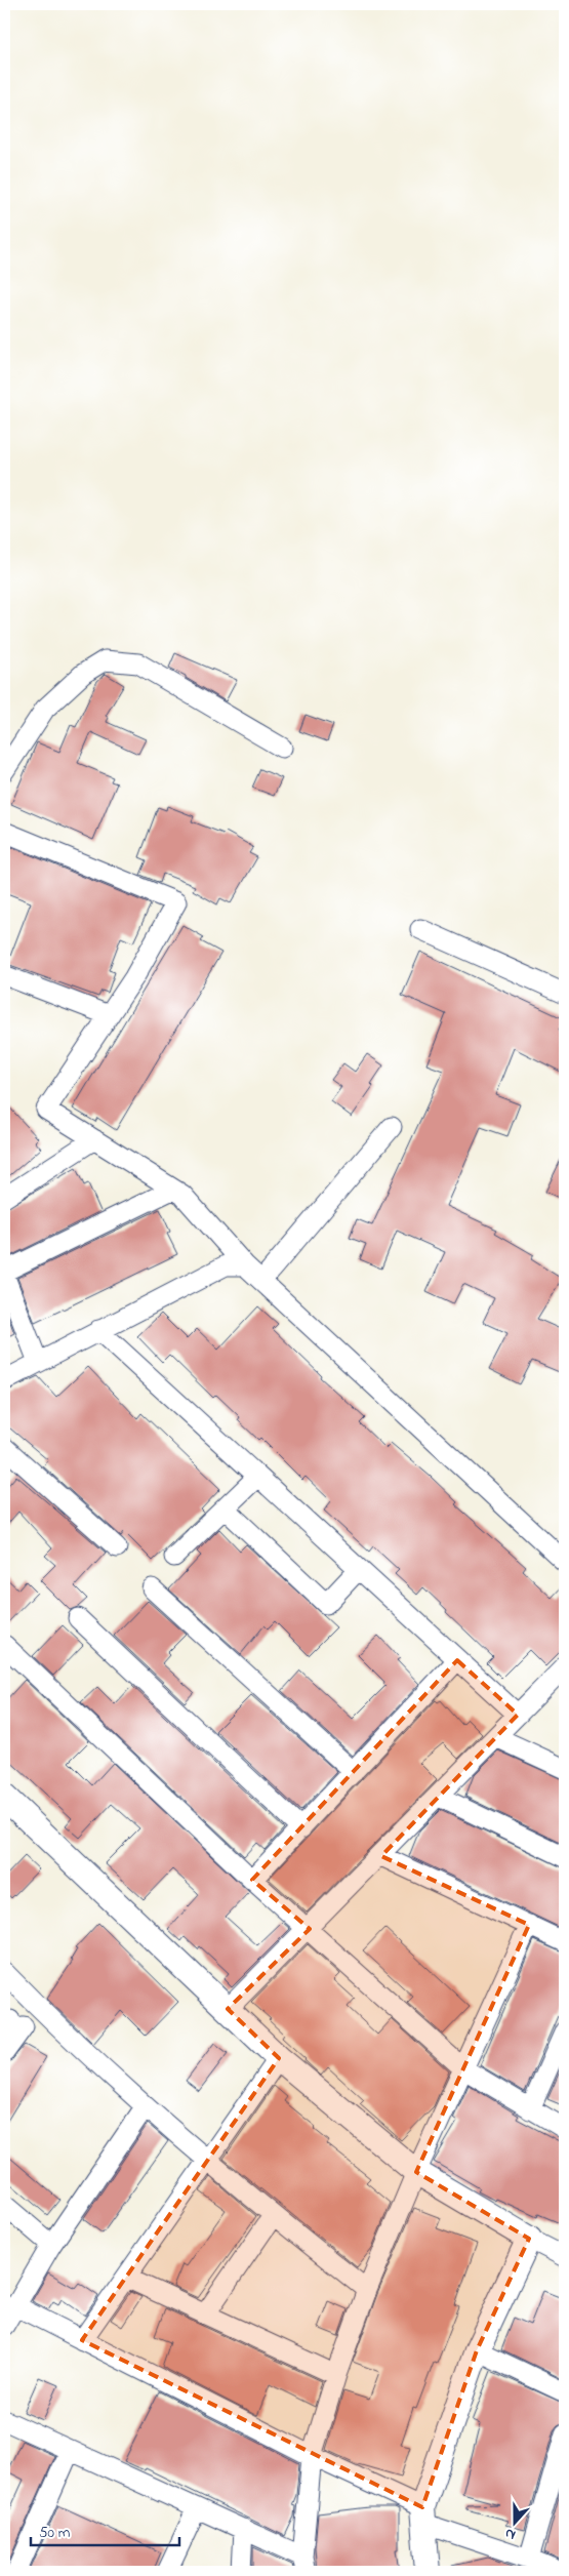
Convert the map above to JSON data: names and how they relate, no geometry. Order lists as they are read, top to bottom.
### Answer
{
  "scale_bar": "50 m",
  "north": "bottom"
}
